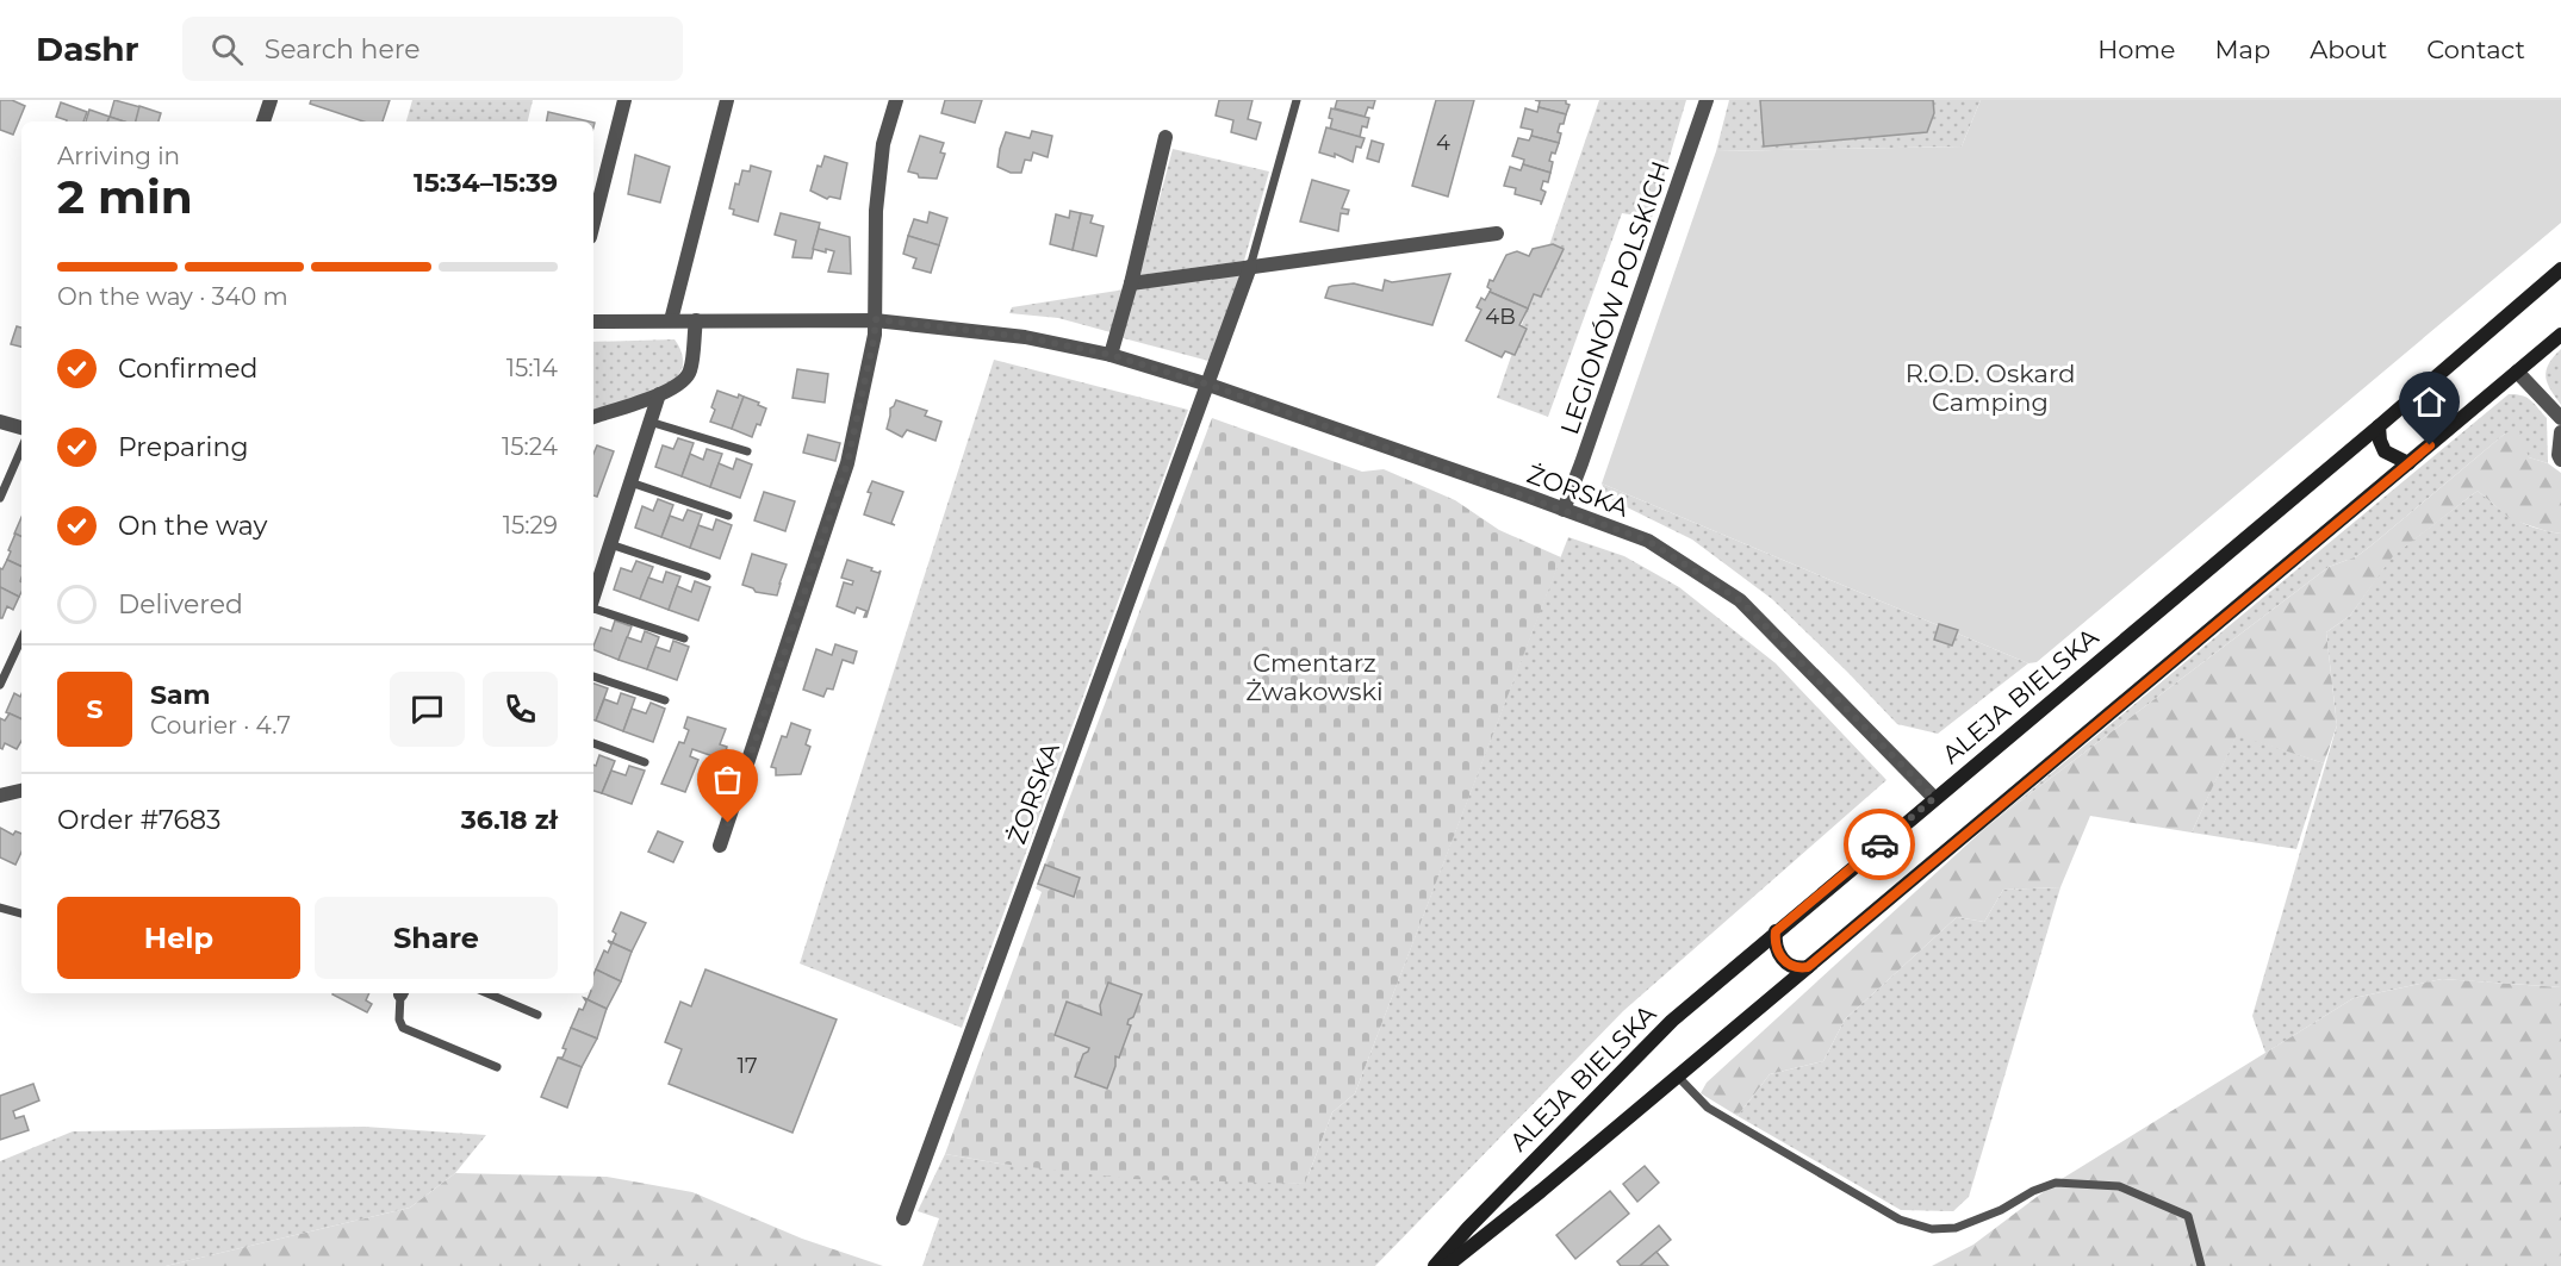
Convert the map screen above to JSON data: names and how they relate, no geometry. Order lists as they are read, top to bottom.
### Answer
{
  "streets": {
    "street": ["LEGIONÓW POLSKICH", "ŻORSKA", "ALEJA BIELSKA"]
  },
  "crossings": [
    ["LEGIONÓW POLSKICH", "ŻORSKA"],
    ["ŻORSKA", "ALEJA BIELSKA"]
  ],
  "parks": ["R.O.D. Oskard Camping", "Cmentarz Żwakowski"],
  "house_numbers": ["4", "4B", "17"],
  "page": {
    "header": "Dashr",
    "search": "Search here",
    "nav": [
      "Home",
      "Map",
      "About",
      "Contact"
    ],
    "heading": ["2 min", "Arriving in", "15:34–15:39"],
    "panel": [
      "Sam",
      "Courier · 4.7",
      "Order #7683",
      "36.18 zł"
    ],
    "bar": "On the way · 340 m",
    "list": [
      ["Confirmed", "15:14"],
      ["Preparing", "15:24"],
      ["On the way", "15:29"],
      "Delivered"
    ],
    "round": "S",
    "buttons": ["Help", "Share"]
  }
}
